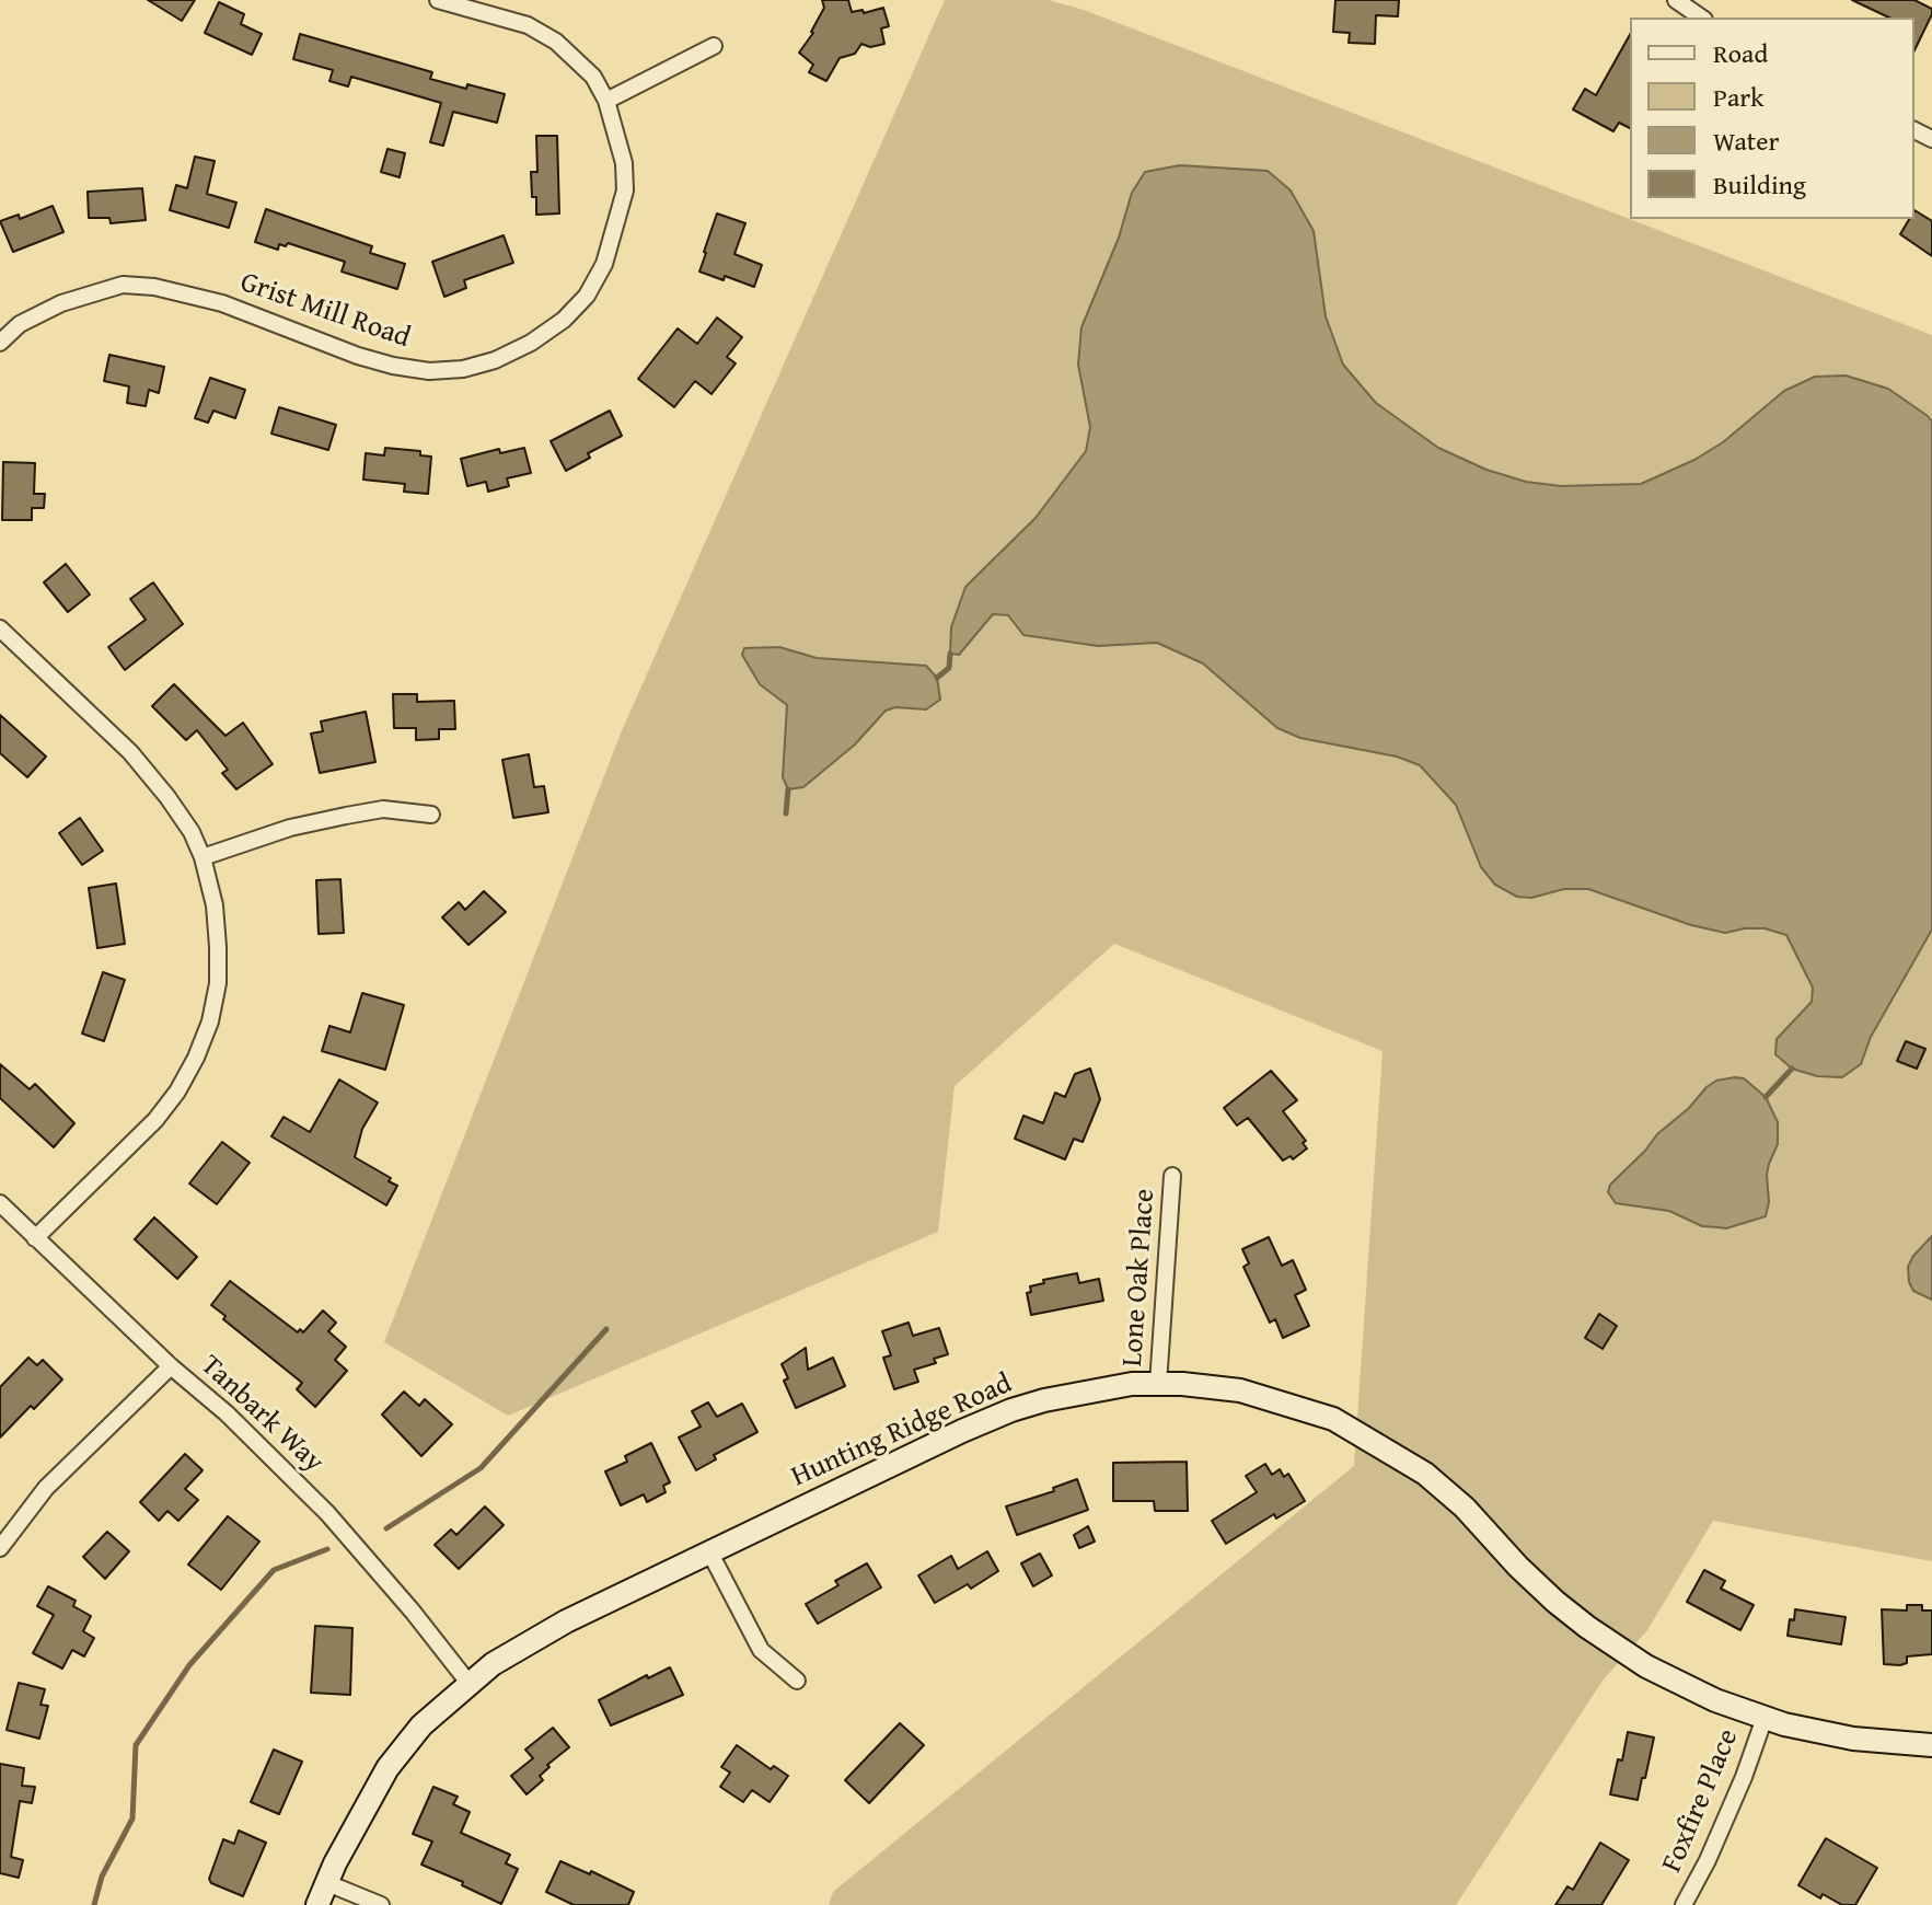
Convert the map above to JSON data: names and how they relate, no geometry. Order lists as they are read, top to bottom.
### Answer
{
  "streets": {
    "street": [
      "Grist Mill Road",
      "Lone Oak Place",
      "Tanbark Way",
      "Hunting Ridge Road",
      "Foxfire Place"
    ]
  },
  "crossings": [
    ["Lone Oak Place", "Hunting Ridge Road"],
    ["Tanbark Way", "Hunting Ridge Road"],
    ["Hunting Ridge Road", "Foxfire Place"]
  ],
  "legend": [
    "Road",
    "Park",
    "Water",
    "Building"
  ]
}
